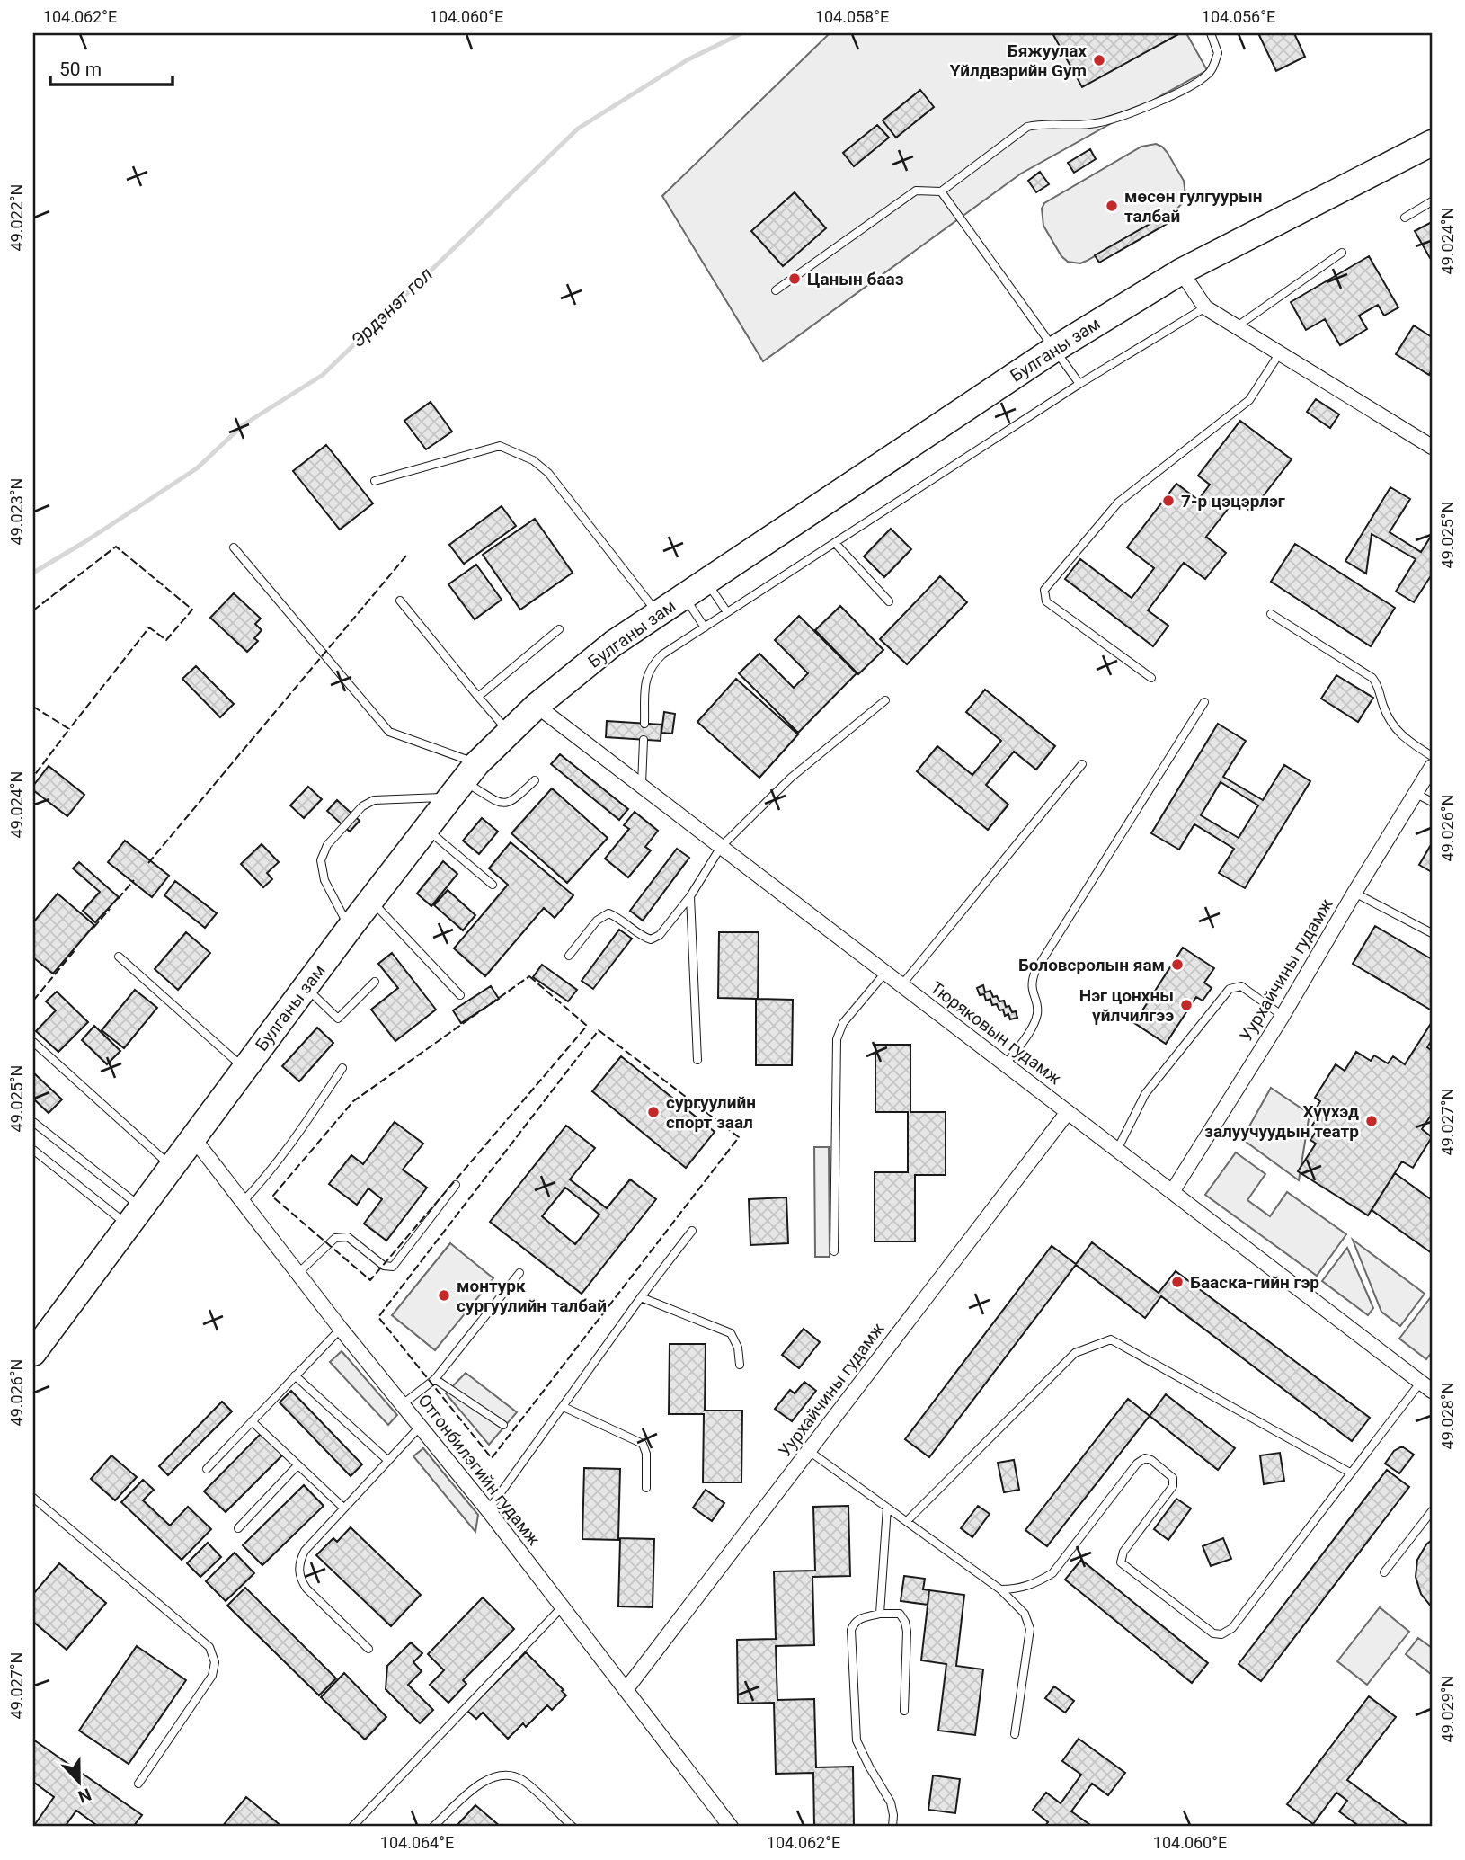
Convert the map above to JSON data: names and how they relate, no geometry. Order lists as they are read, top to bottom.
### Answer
{
  "streets": {
    "highway": ["Булганы зам"],
    "street": ["Уурхайчины гудамж", "Тюряковын гудамж", "Отгонбилэгийн гудамж"]
  },
  "crossings": [
    ["Булганы зам", "Тюряковын гудамж"],
    ["Булганы зам", "Отгонбилэгийн гудамж"],
    ["Уурхайчины гудамж", "Тюряковын гудамж"],
    ["Уурхайчины гудамж", "Отгонбилэгийн гудамж"]
  ],
  "water": ["Эрдэнэт гол"],
  "places": [
    "Бяжуулах Үйлдвэрийн Gym",
    "мөсөн гулгуурын талбай",
    "Цанын бааз",
    "7-р цэцэрлэг",
    "Боловсролын яам",
    "Нэг цонхны үйлчилгээ",
    "сургуулийн спорт заал",
    "Хүүхэд залуучуудын театр",
    "Бааска-гийн гэр",
    "монтурк сургуулийн талбай"
  ],
  "scale_bar": "50 m",
  "north": "bottom",
  "coordinates": [
    "104.062°E",
    "104.060°E",
    "104.058°E",
    "104.056°E",
    "49.022°N",
    "49.024°N",
    "49.023°N",
    "49.025°N",
    "49.026°N",
    "49.027°N",
    "49.028°N",
    "49.029°N",
    "104.064°E"
  ]
}
